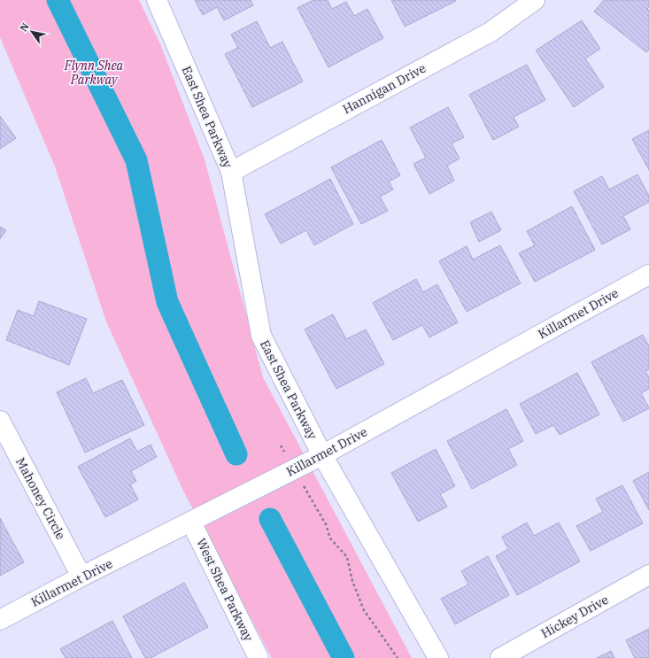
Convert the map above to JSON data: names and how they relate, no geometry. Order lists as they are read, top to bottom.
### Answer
{
  "streets": {
    "street": [
      "Hannigan Drive",
      "East Shea Parkway",
      "Killarmet Drive",
      "Mahoney Circle",
      "West Shea Parkway",
      "Hickey Drive"
    ]
  },
  "crossings": [
    ["Hannigan Drive", "East Shea Parkway"],
    ["East Shea Parkway", "Killarmet Drive"],
    ["Killarmet Drive", "Mahoney Circle"],
    ["Killarmet Drive", "West Shea Parkway"]
  ],
  "parks": ["Flynn Shea Parkway"],
  "north": "top left"
}
